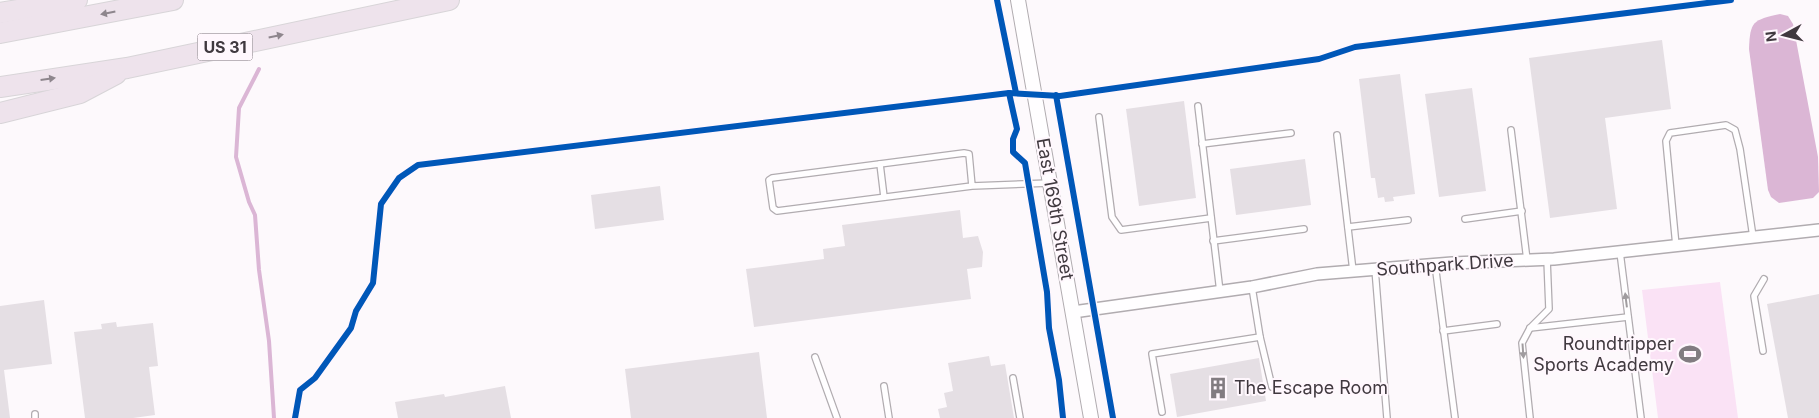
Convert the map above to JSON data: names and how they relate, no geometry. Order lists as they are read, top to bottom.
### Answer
{
  "streets": {
    "highway": ["US 31"],
    "street": ["East 169th Street", "Southpark Drive"]
  },
  "crossings": [
    ["East 169th Street", "Southpark Drive"]
  ],
  "places": {
    "sports": ["Roundtripper Sports Academy"],
    "building": ["The Escape Room"]
  },
  "north": "left"
}
